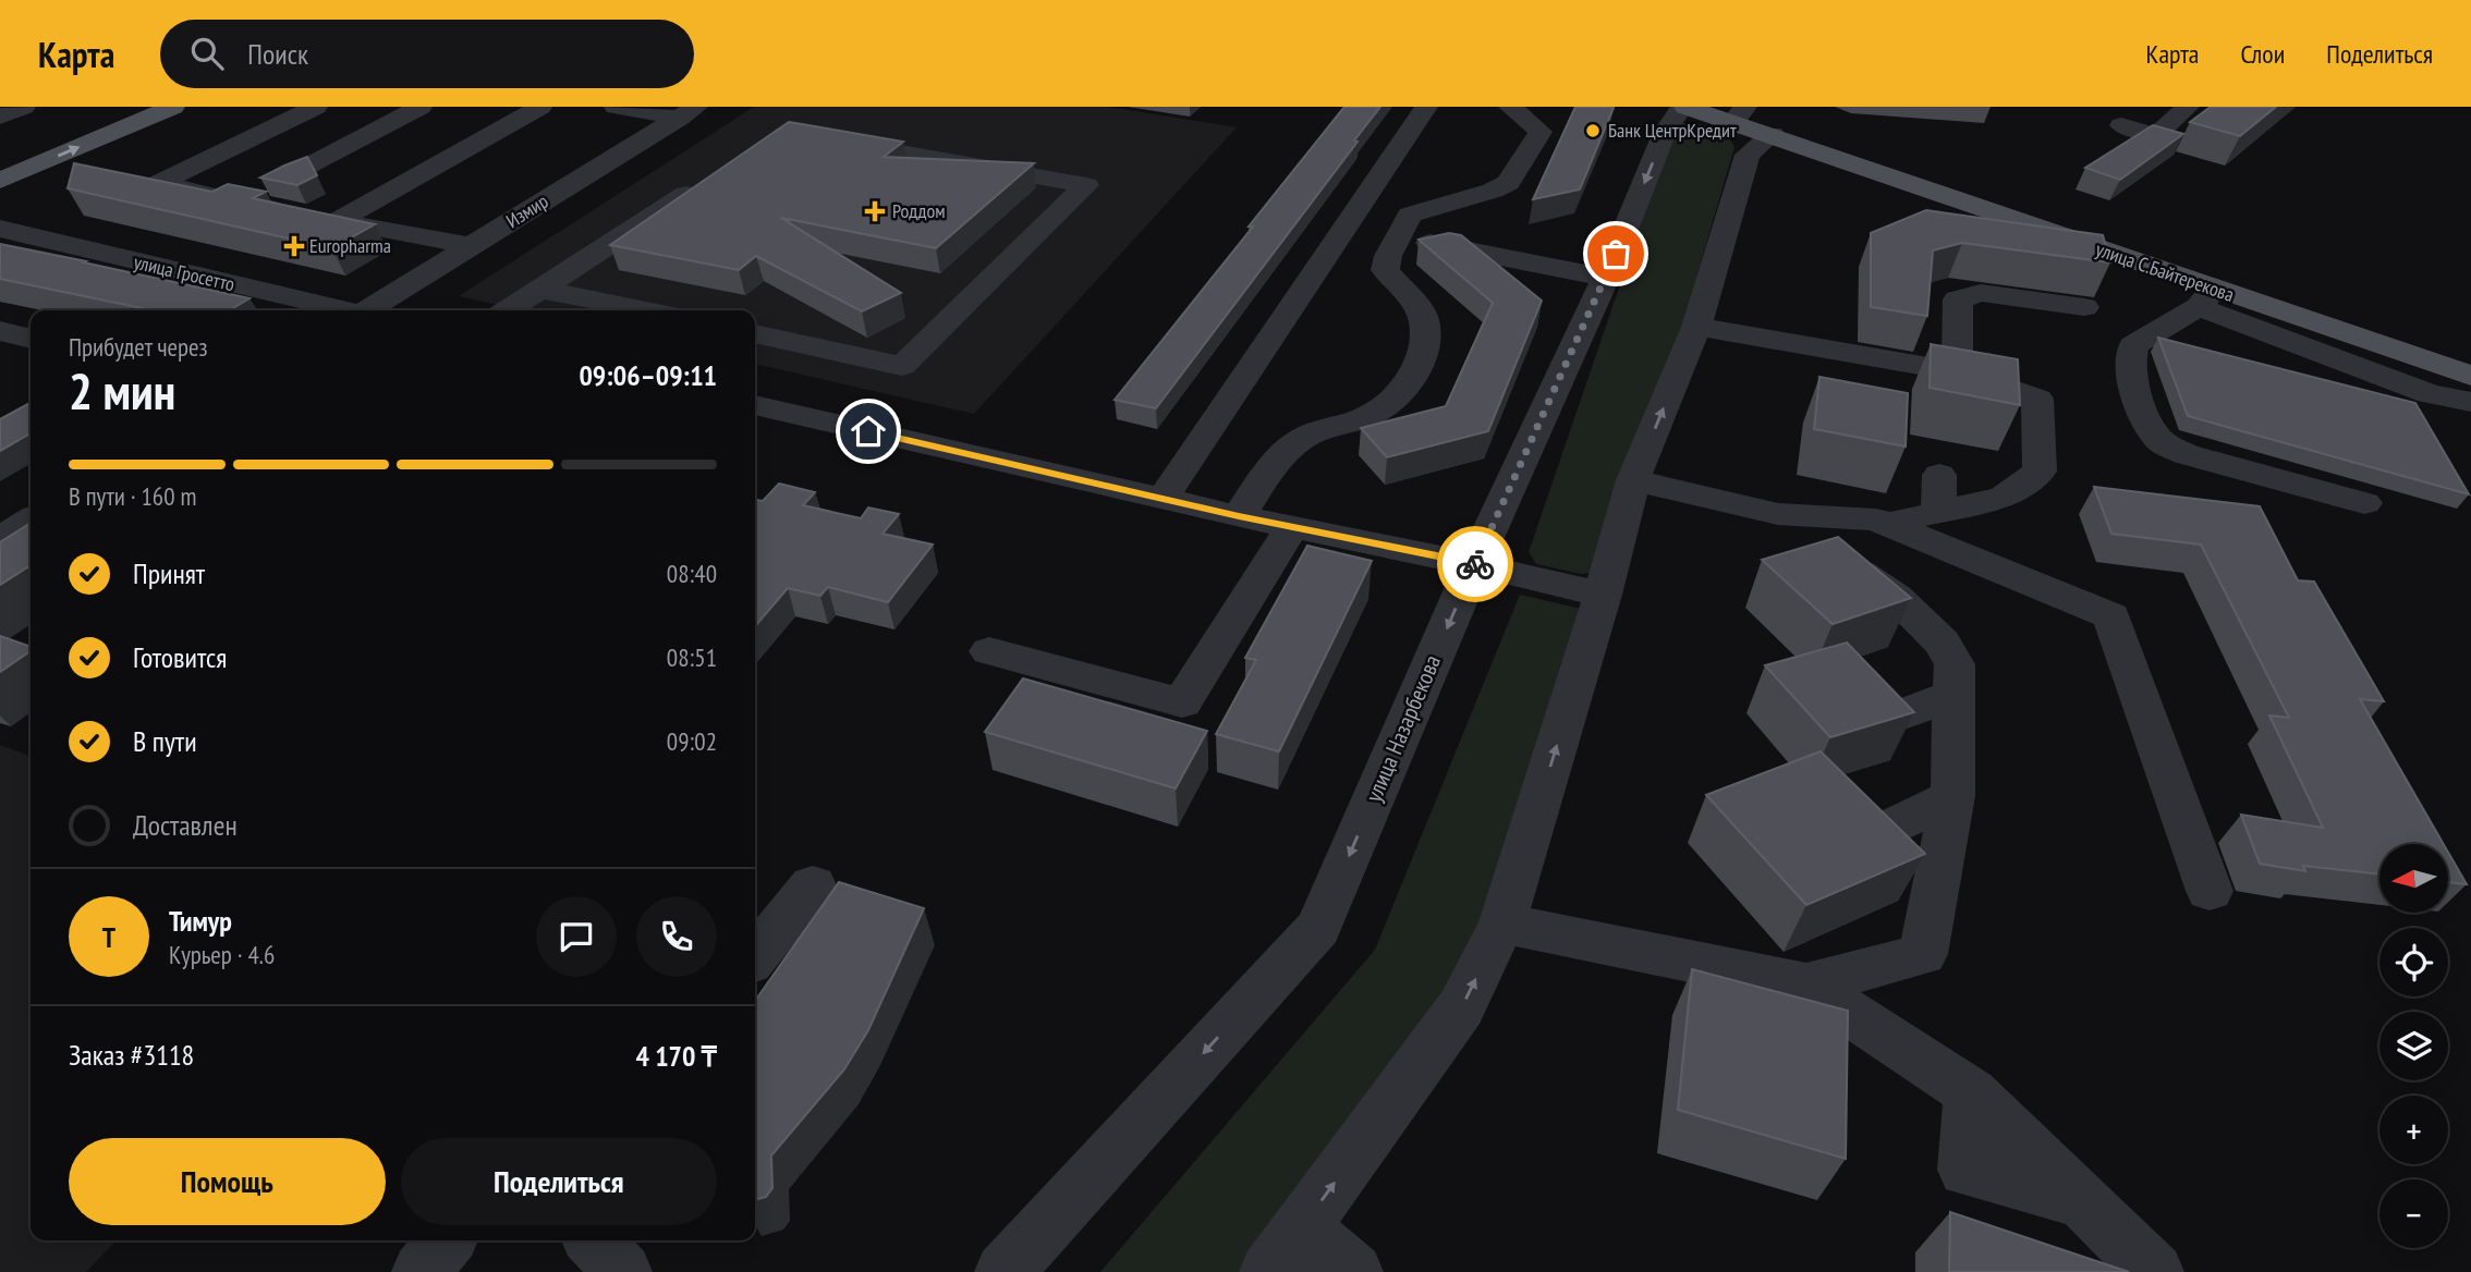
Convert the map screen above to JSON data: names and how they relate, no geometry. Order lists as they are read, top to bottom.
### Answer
{
  "streets": {
    "main road": ["улица С.Байтерекова"],
    "street": ["Измир", "улица Гросетто", "улица Назарбекова"]
  },
  "crossings": [
    ["улица С.Байтерекова", "улица Назарбекова"]
  ],
  "places": {
    "other": ["Банк ЦентрКредит"],
    "health": ["Роддом", "Europharma"]
  },
  "north": "left",
  "page": {
    "header": "Карта",
    "search": "Поиск",
    "nav": ["Карта", "Слои", "Поделиться"],
    "heading": ["2 мин", "Прибудет через", "09:06–09:11"],
    "panel": [
      "Тимур",
      "Курьер · 4.6",
      "Заказ #3118",
      "4 170 ₸"
    ],
    "bar": "В пути · 160 m",
    "list": [
      ["Принят", "08:40"],
      ["Готовится", "08:51"],
      ["В пути", "09:02"],
      "Доставлен"
    ],
    "map_buttons": ["+", "−"],
    "round": "Т",
    "buttons": ["Помощь", "Поделиться"]
  }
}
